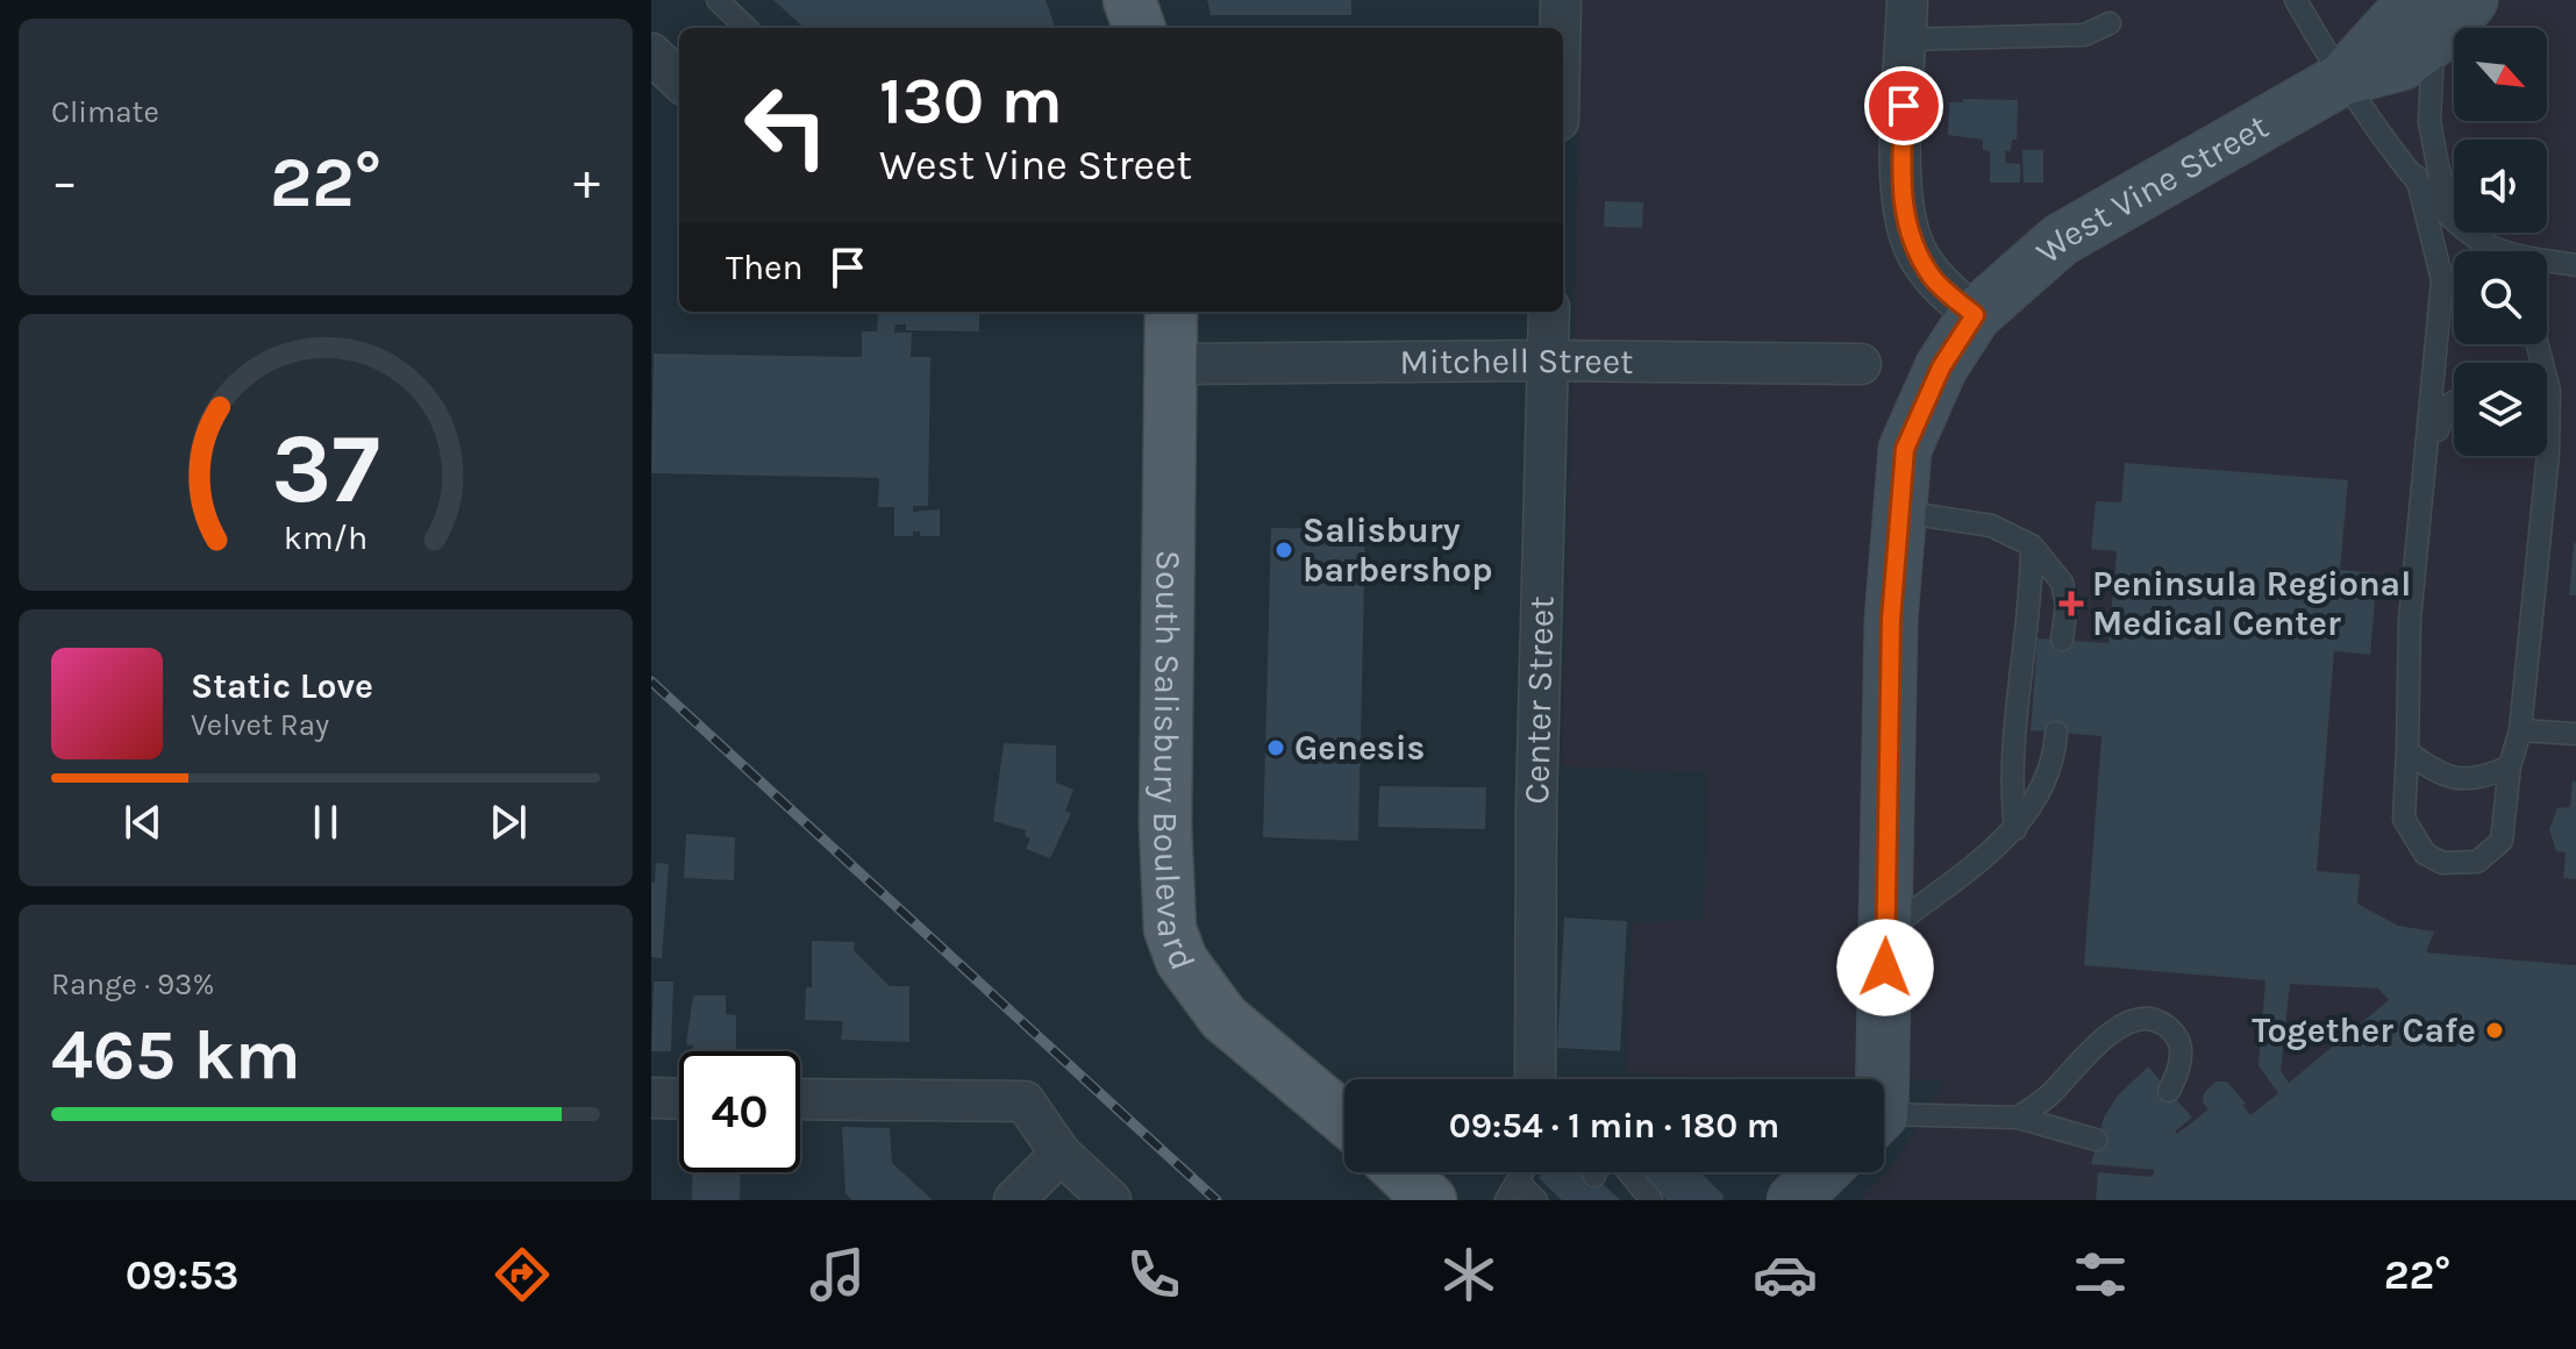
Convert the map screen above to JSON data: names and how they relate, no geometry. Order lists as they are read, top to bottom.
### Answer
{
  "streets": {
    "main road": ["South Salisbury Boulevard"],
    "street": ["West Vine Street", "Mitchell Street", "Center Street"]
  },
  "crossings": [
    ["Mitchell Street", "Center Street"],
    ["Mitchell Street", "South Salisbury Boulevard"]
  ],
  "places": {
    "other": ["Salisbury barbershop", "Genesis", "Together Cafe"],
    "health": ["Peninsula Regional Medical Center"]
  },
  "north": "bottom right",
  "page": {
    "tile": [
      "Climate",
      ["Range · 93%", "465 km"]
    ],
    "turn": ["130 m", "West Vine Street"],
    "heat": ["−", "22°", "+"],
    "then": "Then",
    "song": ["Static Love", "Velvet Ray"],
    "limit": "40",
    "trip": "09:54 · 1 min · 180 m",
    "tabs": ["09:53", "22°"],
    "gauge": ["37", "km/h"]
  }
}
